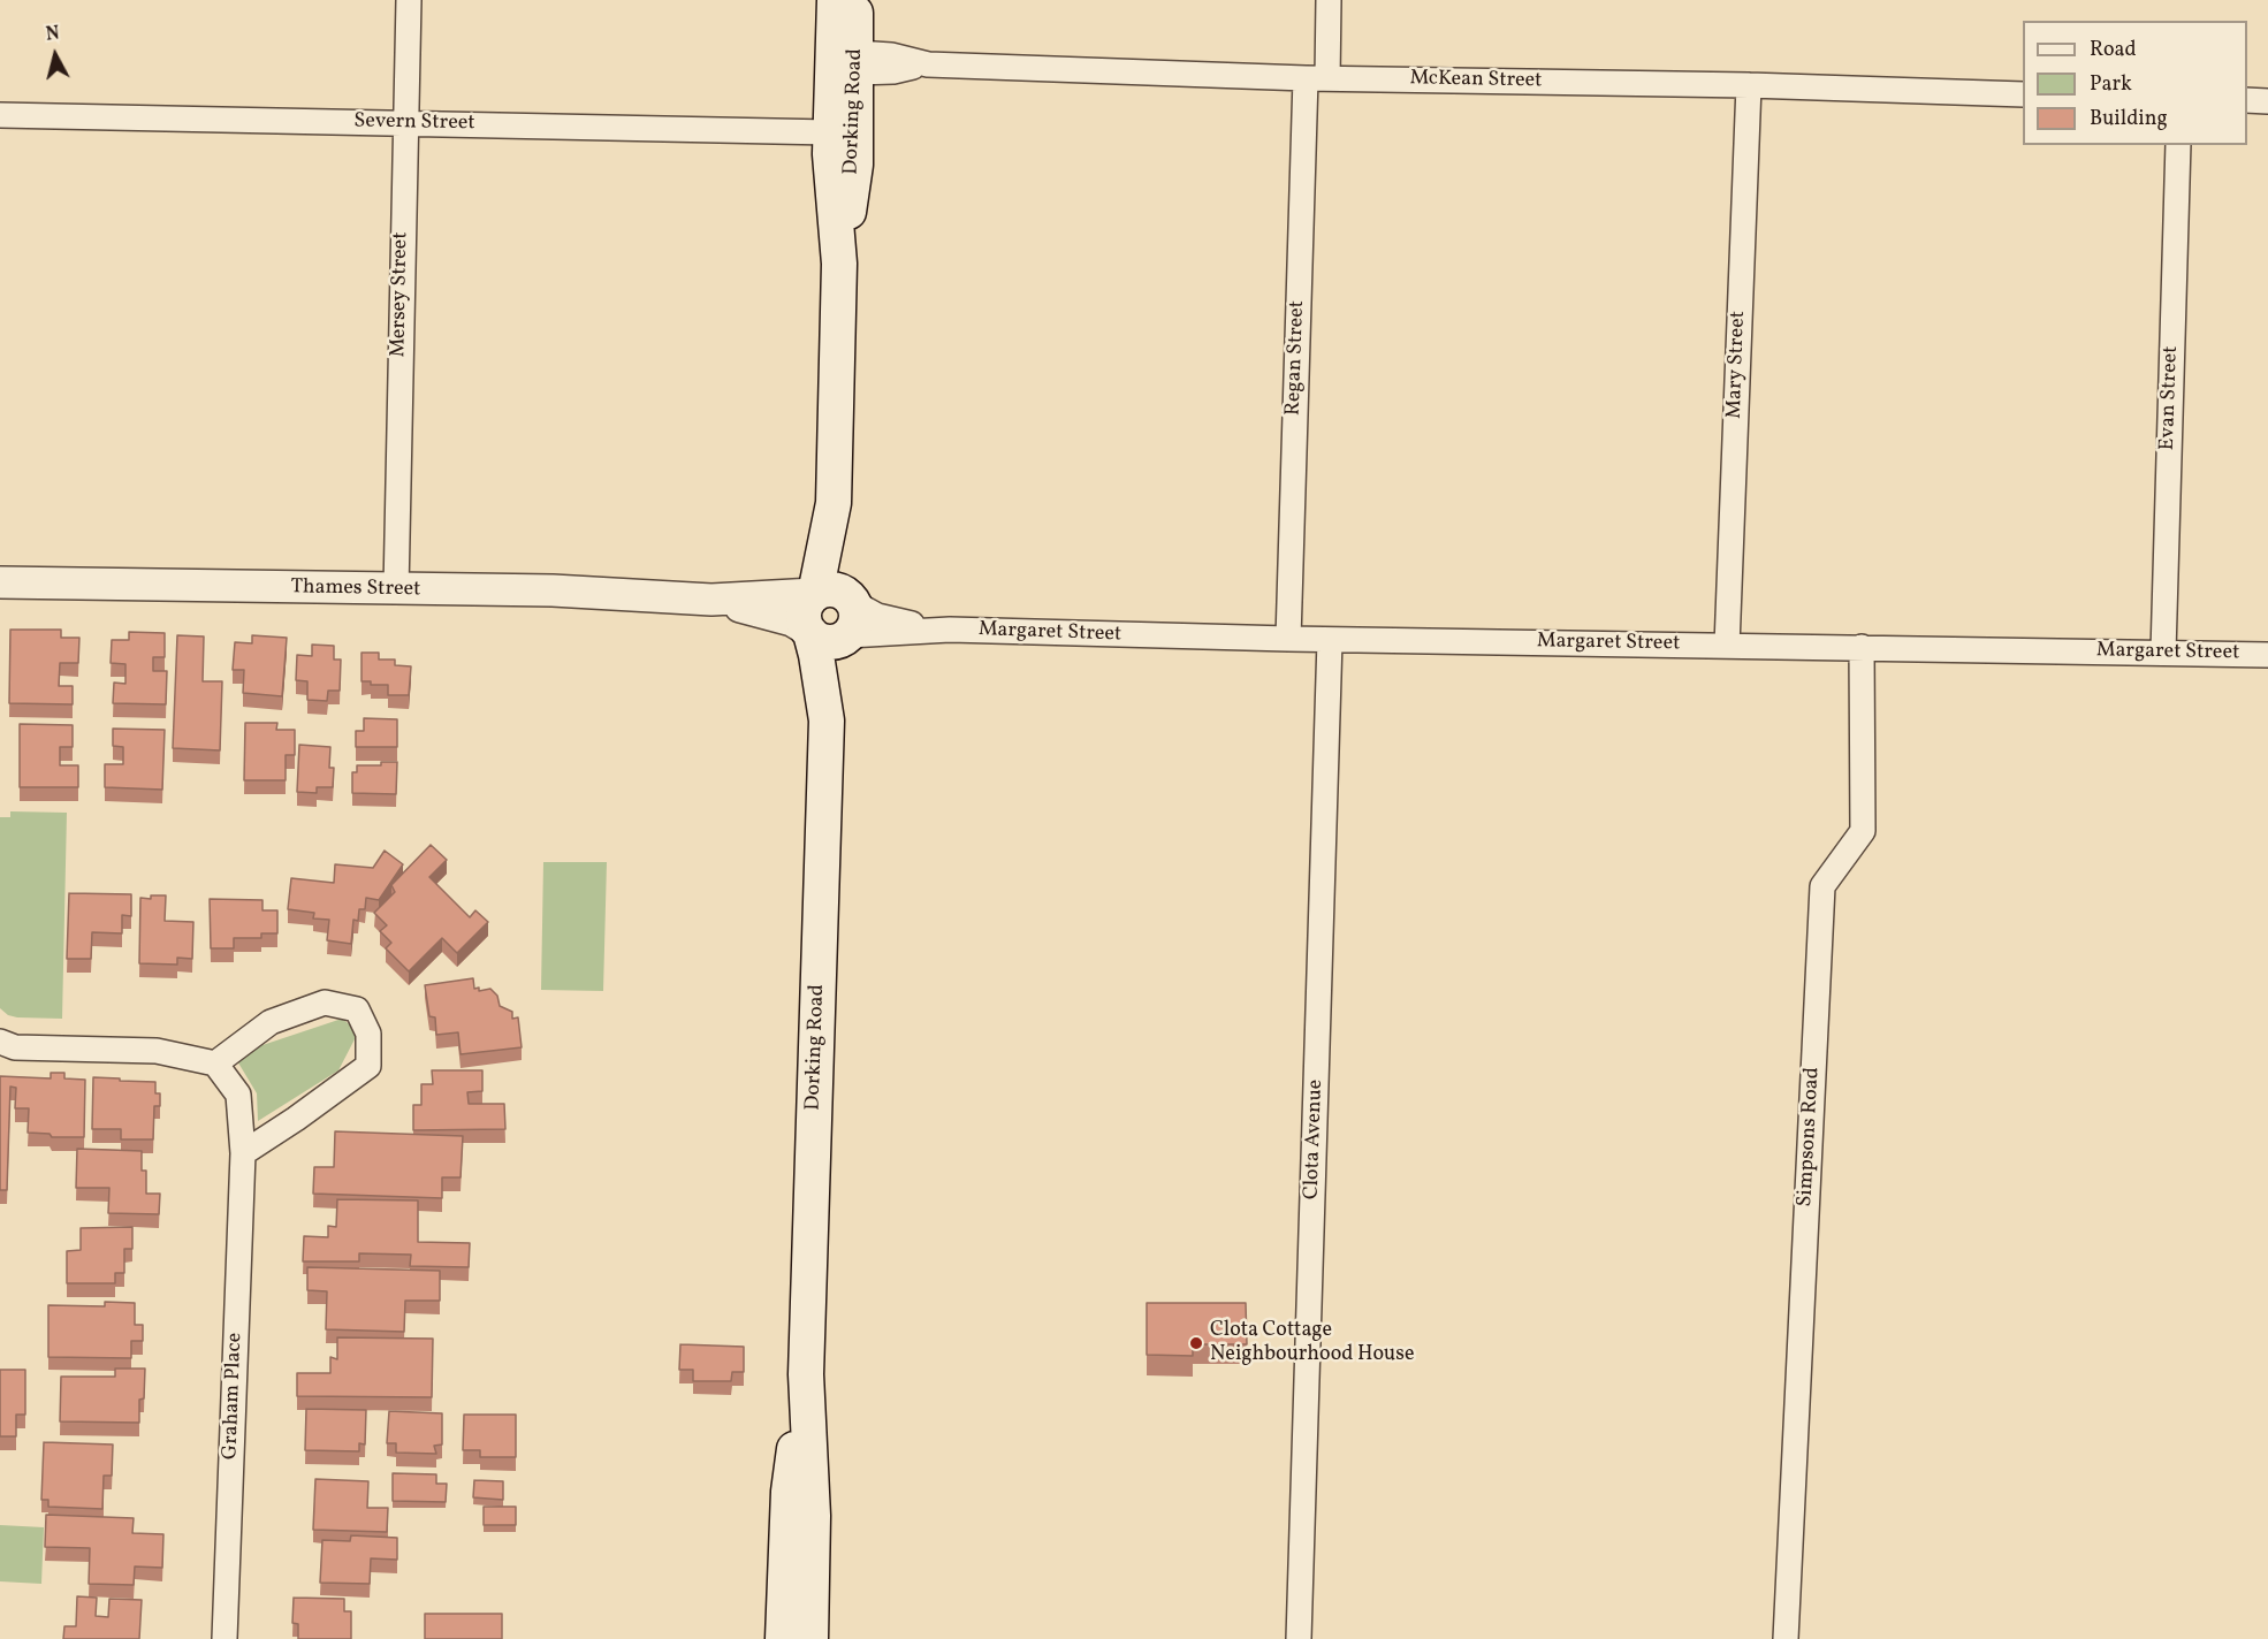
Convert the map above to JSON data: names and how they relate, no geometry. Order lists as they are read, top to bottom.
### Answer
{
  "streets": {
    "main road": ["Dorking Road"],
    "street": [
      "McKean Street",
      "Severn Street",
      "Mersey Street",
      "Regan Street",
      "Mary Street",
      "Evan Street",
      "Thames Street",
      "Margaret Street",
      "Simpsons Road",
      "Clota Avenue",
      "Graham Place"
    ]
  },
  "crossings": [
    ["McKean Street", "Dorking Road"],
    ["McKean Street", "Regan Street"],
    ["McKean Street", "Mary Street"],
    ["Dorking Road", "Severn Street"],
    ["Dorking Road", "Thames Street"],
    ["Dorking Road", "Margaret Street"],
    ["Severn Street", "Mersey Street"],
    ["Mersey Street", "Thames Street"],
    ["Regan Street", "Margaret Street"],
    ["Mary Street", "Margaret Street"],
    ["Evan Street", "Margaret Street"],
    ["Thames Street", "Margaret Street"],
    ["Margaret Street", "Simpsons Road"],
    ["Margaret Street", "Clota Avenue"]
  ],
  "places": ["Clota Cottage Neighbourhood House"],
  "legend": ["Road", "Park", "Building"],
  "north": "top"
}
